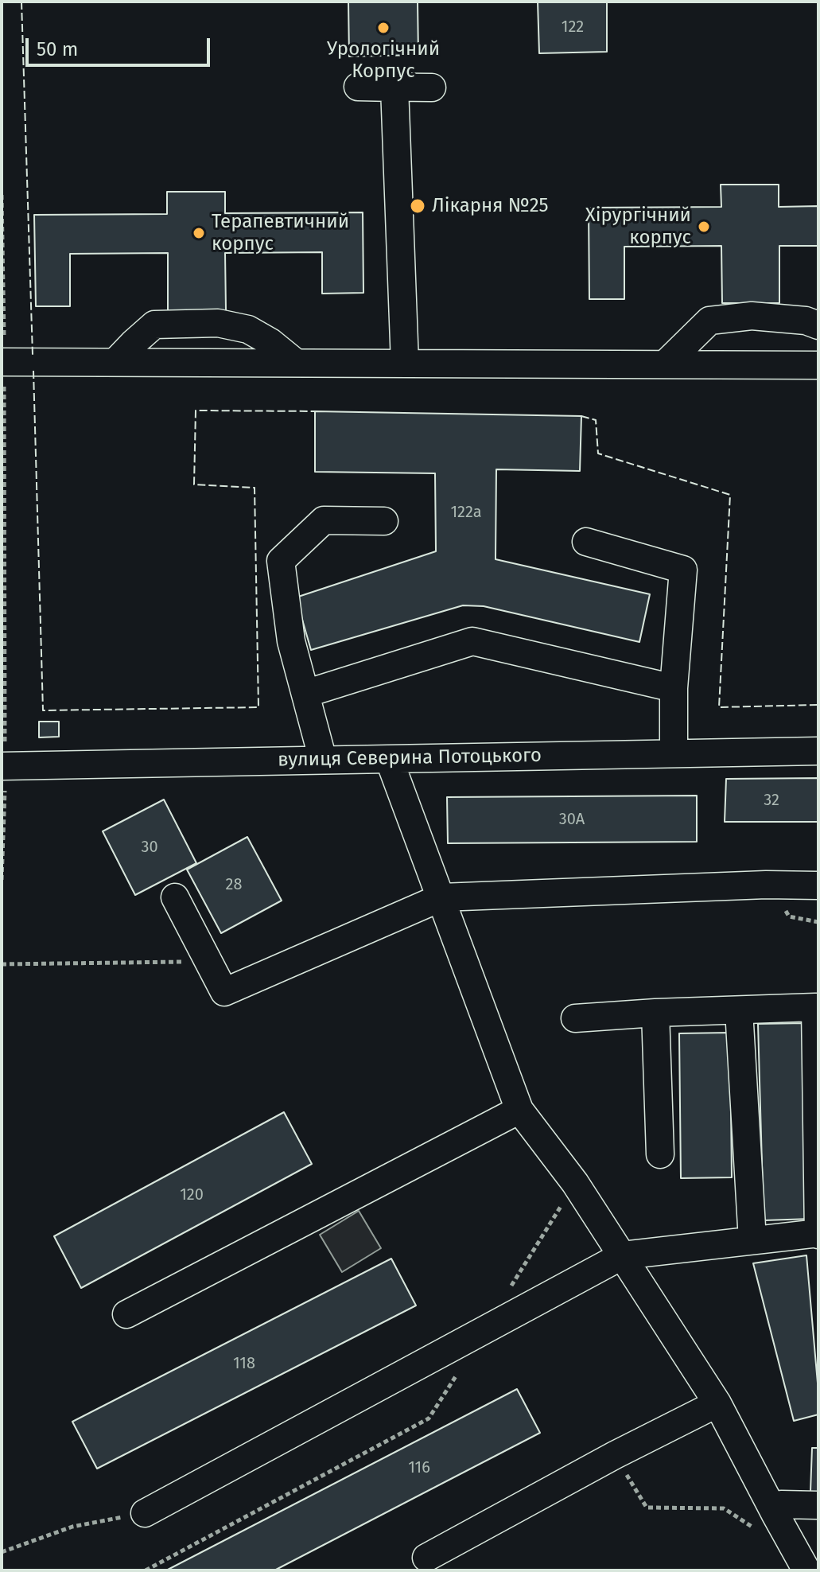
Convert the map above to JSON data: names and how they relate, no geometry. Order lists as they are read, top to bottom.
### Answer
{
  "streets": {
    "street": ["вулиця Северина Потоцького"]
  },
  "places": [
    "Урологічний Корпус",
    "Лікарня №25",
    "Хірургічний корпус",
    "Терапевтичний корпус"
  ],
  "house_numbers": [
    "122",
    "122а",
    "32",
    "30А",
    "30",
    "28",
    "120",
    "118",
    "116"
  ],
  "scale_bar": "50 m"
}
